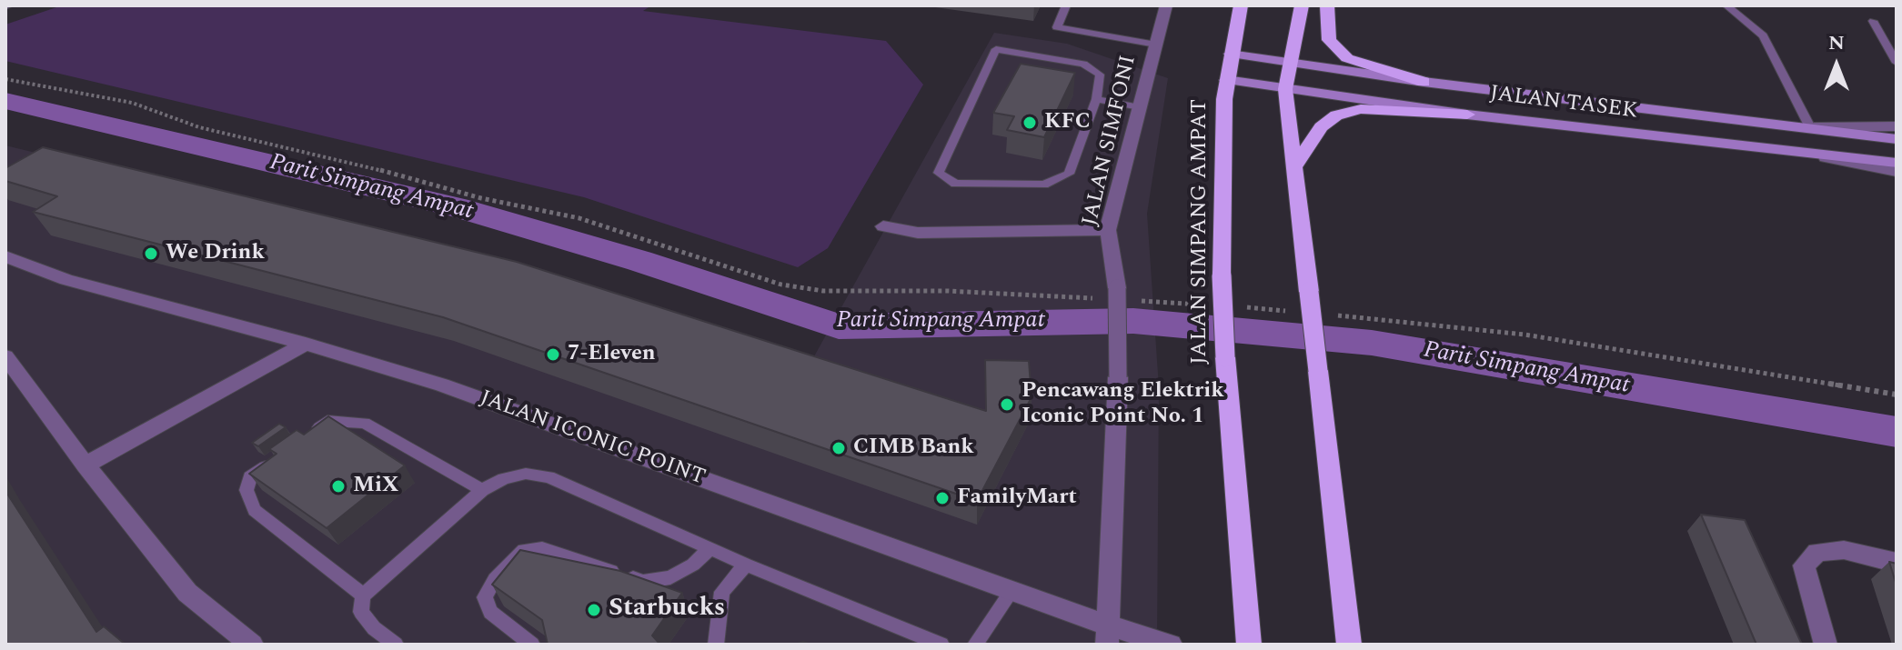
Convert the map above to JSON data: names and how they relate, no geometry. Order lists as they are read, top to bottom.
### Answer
{
  "streets": {
    "highway": ["JALAN SIMPANG AMPAT"],
    "main road": ["JALAN TASEK"],
    "street": ["JALAN SIMFONI", "JALAN ICONIC POINT"]
  },
  "crossings": [
    ["JALAN TASEK", "JALAN SIMPANG AMPAT"],
    ["JALAN SIMFONI", "JALAN ICONIC POINT"]
  ],
  "water": ["Parit Simpang Ampat"],
  "places": [
    "KFC",
    "We Drink",
    "7-Eleven",
    "Pencawang Elektrik Iconic Point No. 1",
    "CIMB Bank",
    "MiX",
    "FamilyMart",
    "Starbucks"
  ],
  "north": "top"
}
